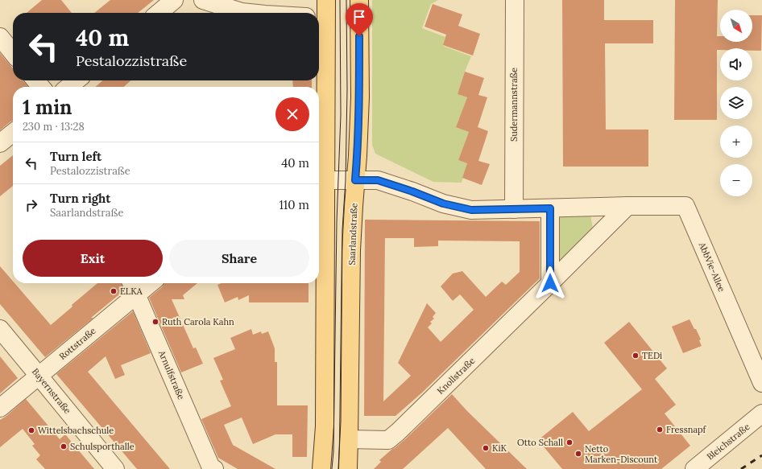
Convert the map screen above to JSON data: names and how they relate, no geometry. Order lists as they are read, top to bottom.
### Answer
{
  "streets": {
    "main road": ["Saarlandstraße"],
    "street": [
      "Sudermannstraße",
      "AbbVie-Allee",
      "Rottstraße",
      "Arnulfstraße",
      "Knollstraße",
      "Bayernstraße",
      "Bleichstraße"
    ]
  },
  "crossings": [
    ["Saarlandstraße", "Knollstraße"],
    ["AbbVie-Allee", "Knollstraße"],
    ["Rottstraße", "Arnulfstraße"],
    ["Rottstraße", "Bayernstraße"]
  ],
  "places": [
    "ELKA",
    "Ruth Carola Kahn",
    "TEDi",
    "Fressnapf",
    "Wittelsbachschule",
    "Otto Schall",
    "Schulsporthalle",
    "KiK",
    "Netto Marken-Discount"
  ],
  "north": "bottom right",
  "page": {
    "map_buttons": ["+", "−"],
    "turn": ["40 m", "Pestalozzistraße"],
    "heading": ["1 min", "230 m · 13:28"],
    "list": [
      {
        "name": "Turn left",
        "note": "Pestalozzistraße",
        "value": "40 m"
      },
      {
        "name": "Turn right",
        "note": "Saarlandstraße",
        "value": "110 m"
      }
    ],
    "buttons": ["Exit", "Share"]
  }
}
